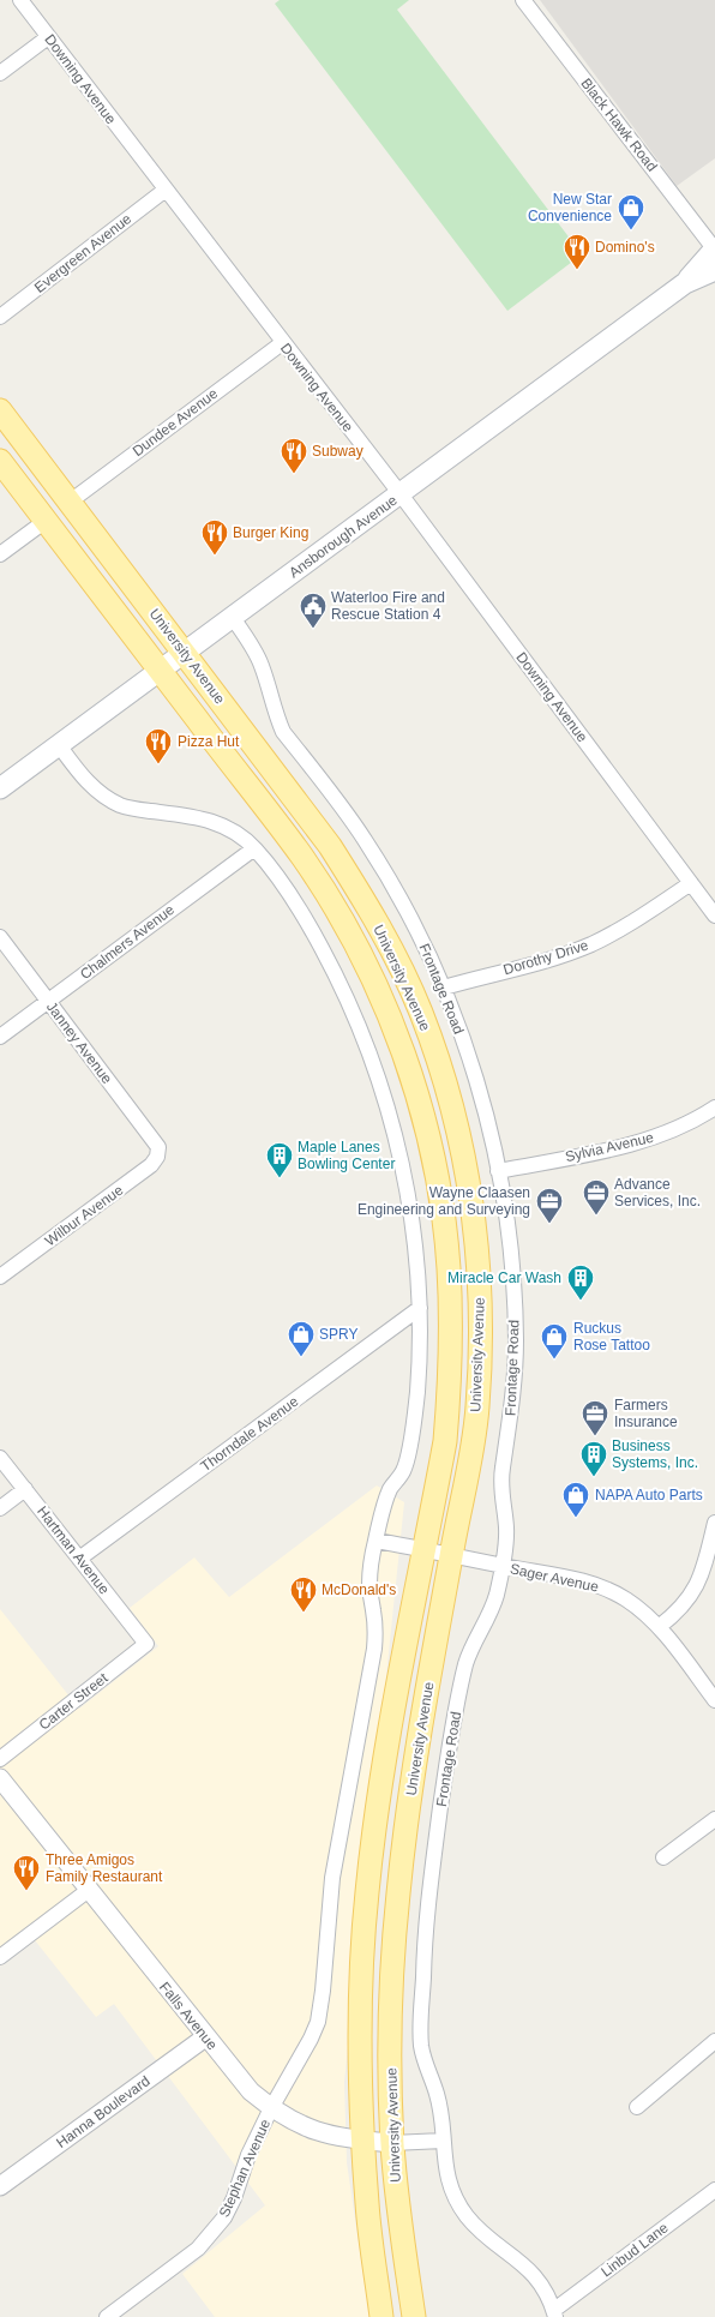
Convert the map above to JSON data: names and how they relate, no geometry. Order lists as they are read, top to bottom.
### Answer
{
  "streets": {
    "main road": ["Ansborough Avenue", "University Avenue"],
    "street": [
      "Downing Avenue",
      "Black Hawk Road",
      "Evergreen Avenue",
      "Dundee Avenue",
      "Chalmers Avenue",
      "Dorothy Drive",
      "Frontage Road",
      "Janney Avenue",
      "Sylvia Avenue",
      "Wilbur Avenue",
      "Thorndale Avenue",
      "Hartman Avenue",
      "Sager Avenue",
      "Carter Street",
      "Falls Avenue",
      "Hanna Boulevard",
      "Stephan Avenue",
      "Linbud Lane"
    ]
  },
  "crossings": [
    ["Downing Avenue", "Evergreen Avenue"],
    ["Downing Avenue", "Dundee Avenue"],
    ["Downing Avenue", "Ansborough Avenue"],
    ["Downing Avenue", "Dorothy Drive"],
    ["Black Hawk Road", "Ansborough Avenue"],
    ["Dundee Avenue", "University Avenue"],
    ["Ansborough Avenue", "University Avenue"],
    ["Ansborough Avenue", "Frontage Road"],
    ["University Avenue", "Sager Avenue"],
    ["University Avenue", "Falls Avenue"],
    ["Chalmers Avenue", "Janney Avenue"],
    ["Dorothy Drive", "Frontage Road"],
    ["Frontage Road", "Sylvia Avenue"],
    ["Frontage Road", "Sager Avenue"],
    ["Frontage Road", "Falls Avenue"],
    ["Frontage Road", "Linbud Lane"],
    ["Janney Avenue", "Wilbur Avenue"],
    ["Thorndale Avenue", "Hartman Avenue"],
    ["Hartman Avenue", "Carter Street"],
    ["Falls Avenue", "Hanna Boulevard"],
    ["Falls Avenue", "Stephan Avenue"]
  ],
  "places": {
    "shop": [
      "New Star Convenience",
      "SPRY",
      "Ruckus Rose Tattoo",
      "NAPA Auto Parts"
    ],
    "restaurant": [
      "Domino's",
      "Subway",
      "Burger King",
      "Pizza Hut",
      "McDonald's",
      "Three Amigos Family Restaurant"
    ],
    "public building": ["Waterloo Fire and Rescue Station 4"],
    "building": ["Maple Lanes Bowling Center", "Miracle Car Wash", "Business Systems, Inc."],
    "office": ["Advance Services, Inc.", "Wayne Claasen Engineering and Surveying", "Farmers Insurance"]
  }
}
